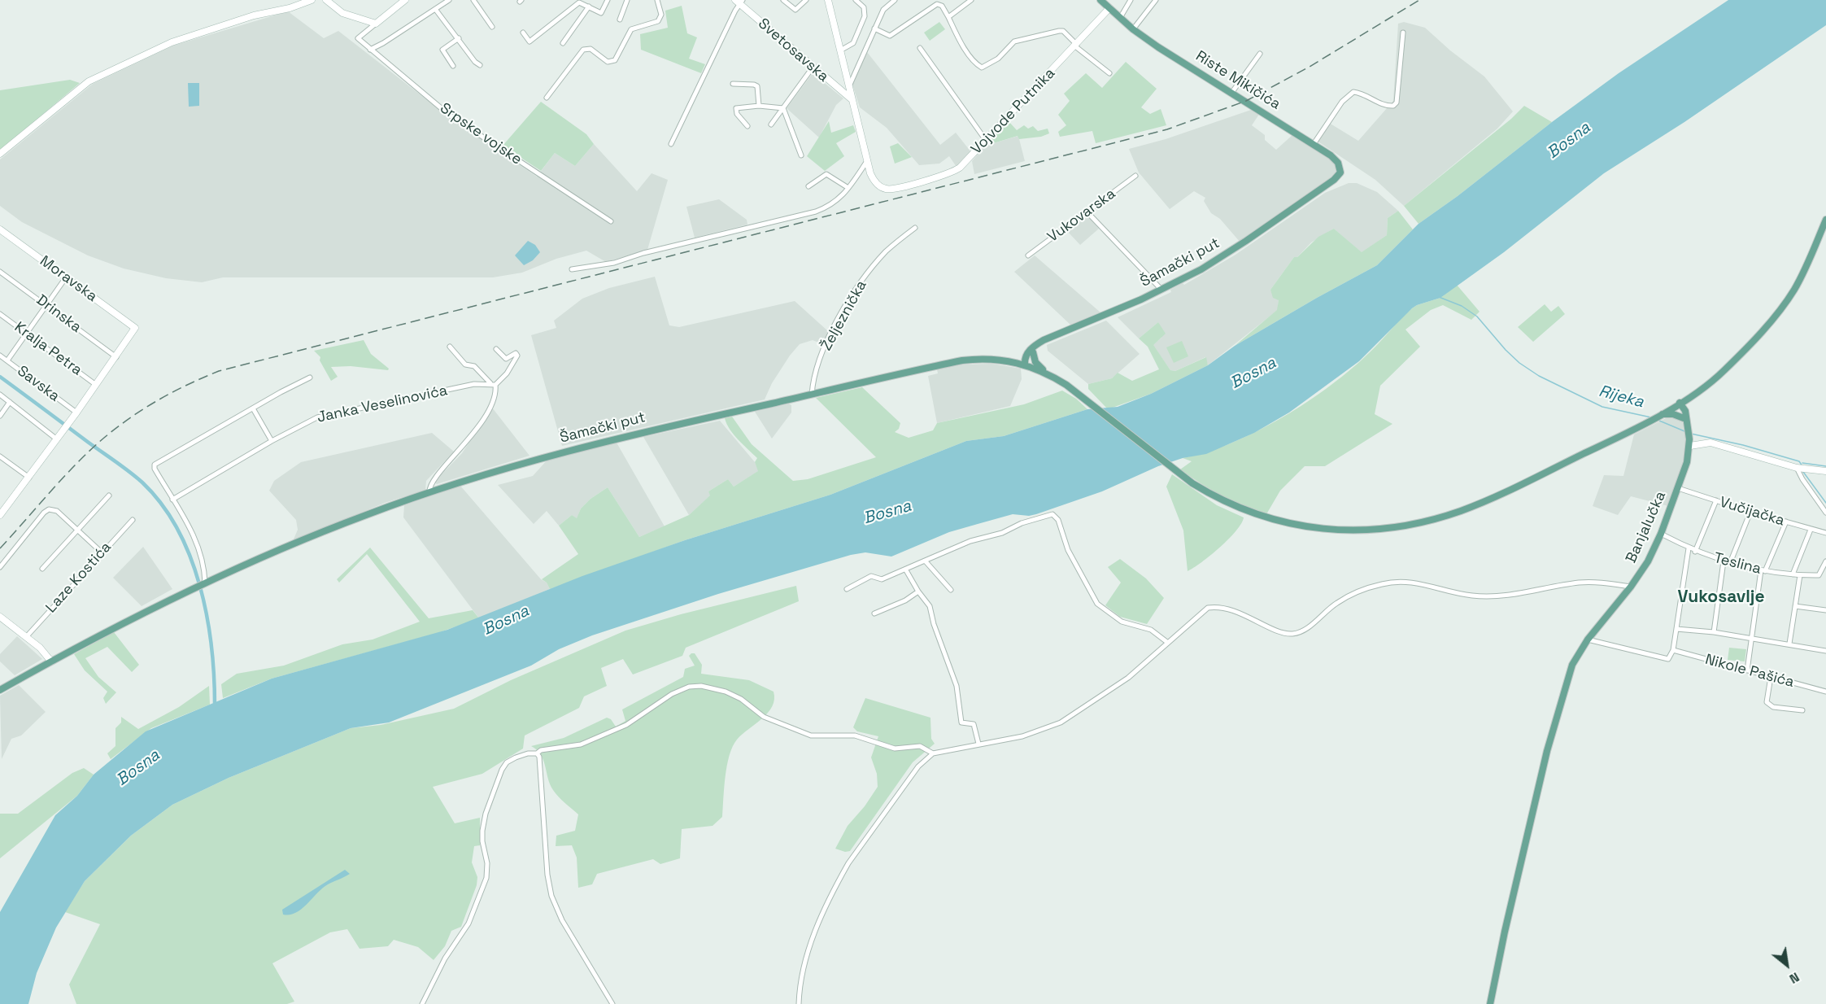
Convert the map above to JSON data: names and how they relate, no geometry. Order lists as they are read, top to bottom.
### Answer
{
  "streets": {
    "main road": ["Riste Mikičića", "Šamački put", "Banjalučka"],
    "street": [
      "Svetosavska",
      "Vojvode Putnika",
      "Srpske vojske",
      "Vukovarska",
      "Moravska",
      "Drinska",
      "Željeznička",
      "Kralja Petra",
      "Savska",
      "Janka Veselinovića",
      "Vučijačka",
      "Teslina",
      "Laze Kostića",
      "Nikole Pašića"
    ]
  },
  "crossings": [
    ["Riste Mikičića", "Vojvode Putnika"],
    ["Riste Mikičića", "Šamački put"],
    ["Šamački put", "Željeznička"],
    ["Moravska", "Drinska"],
    ["Vučijačka", "Banjalučka"],
    ["Banjalučka", "Teslina"]
  ],
  "districts": ["Vukosavlje"],
  "water": ["Bosna", "Rijeka"],
  "north": "bottom right"
}
